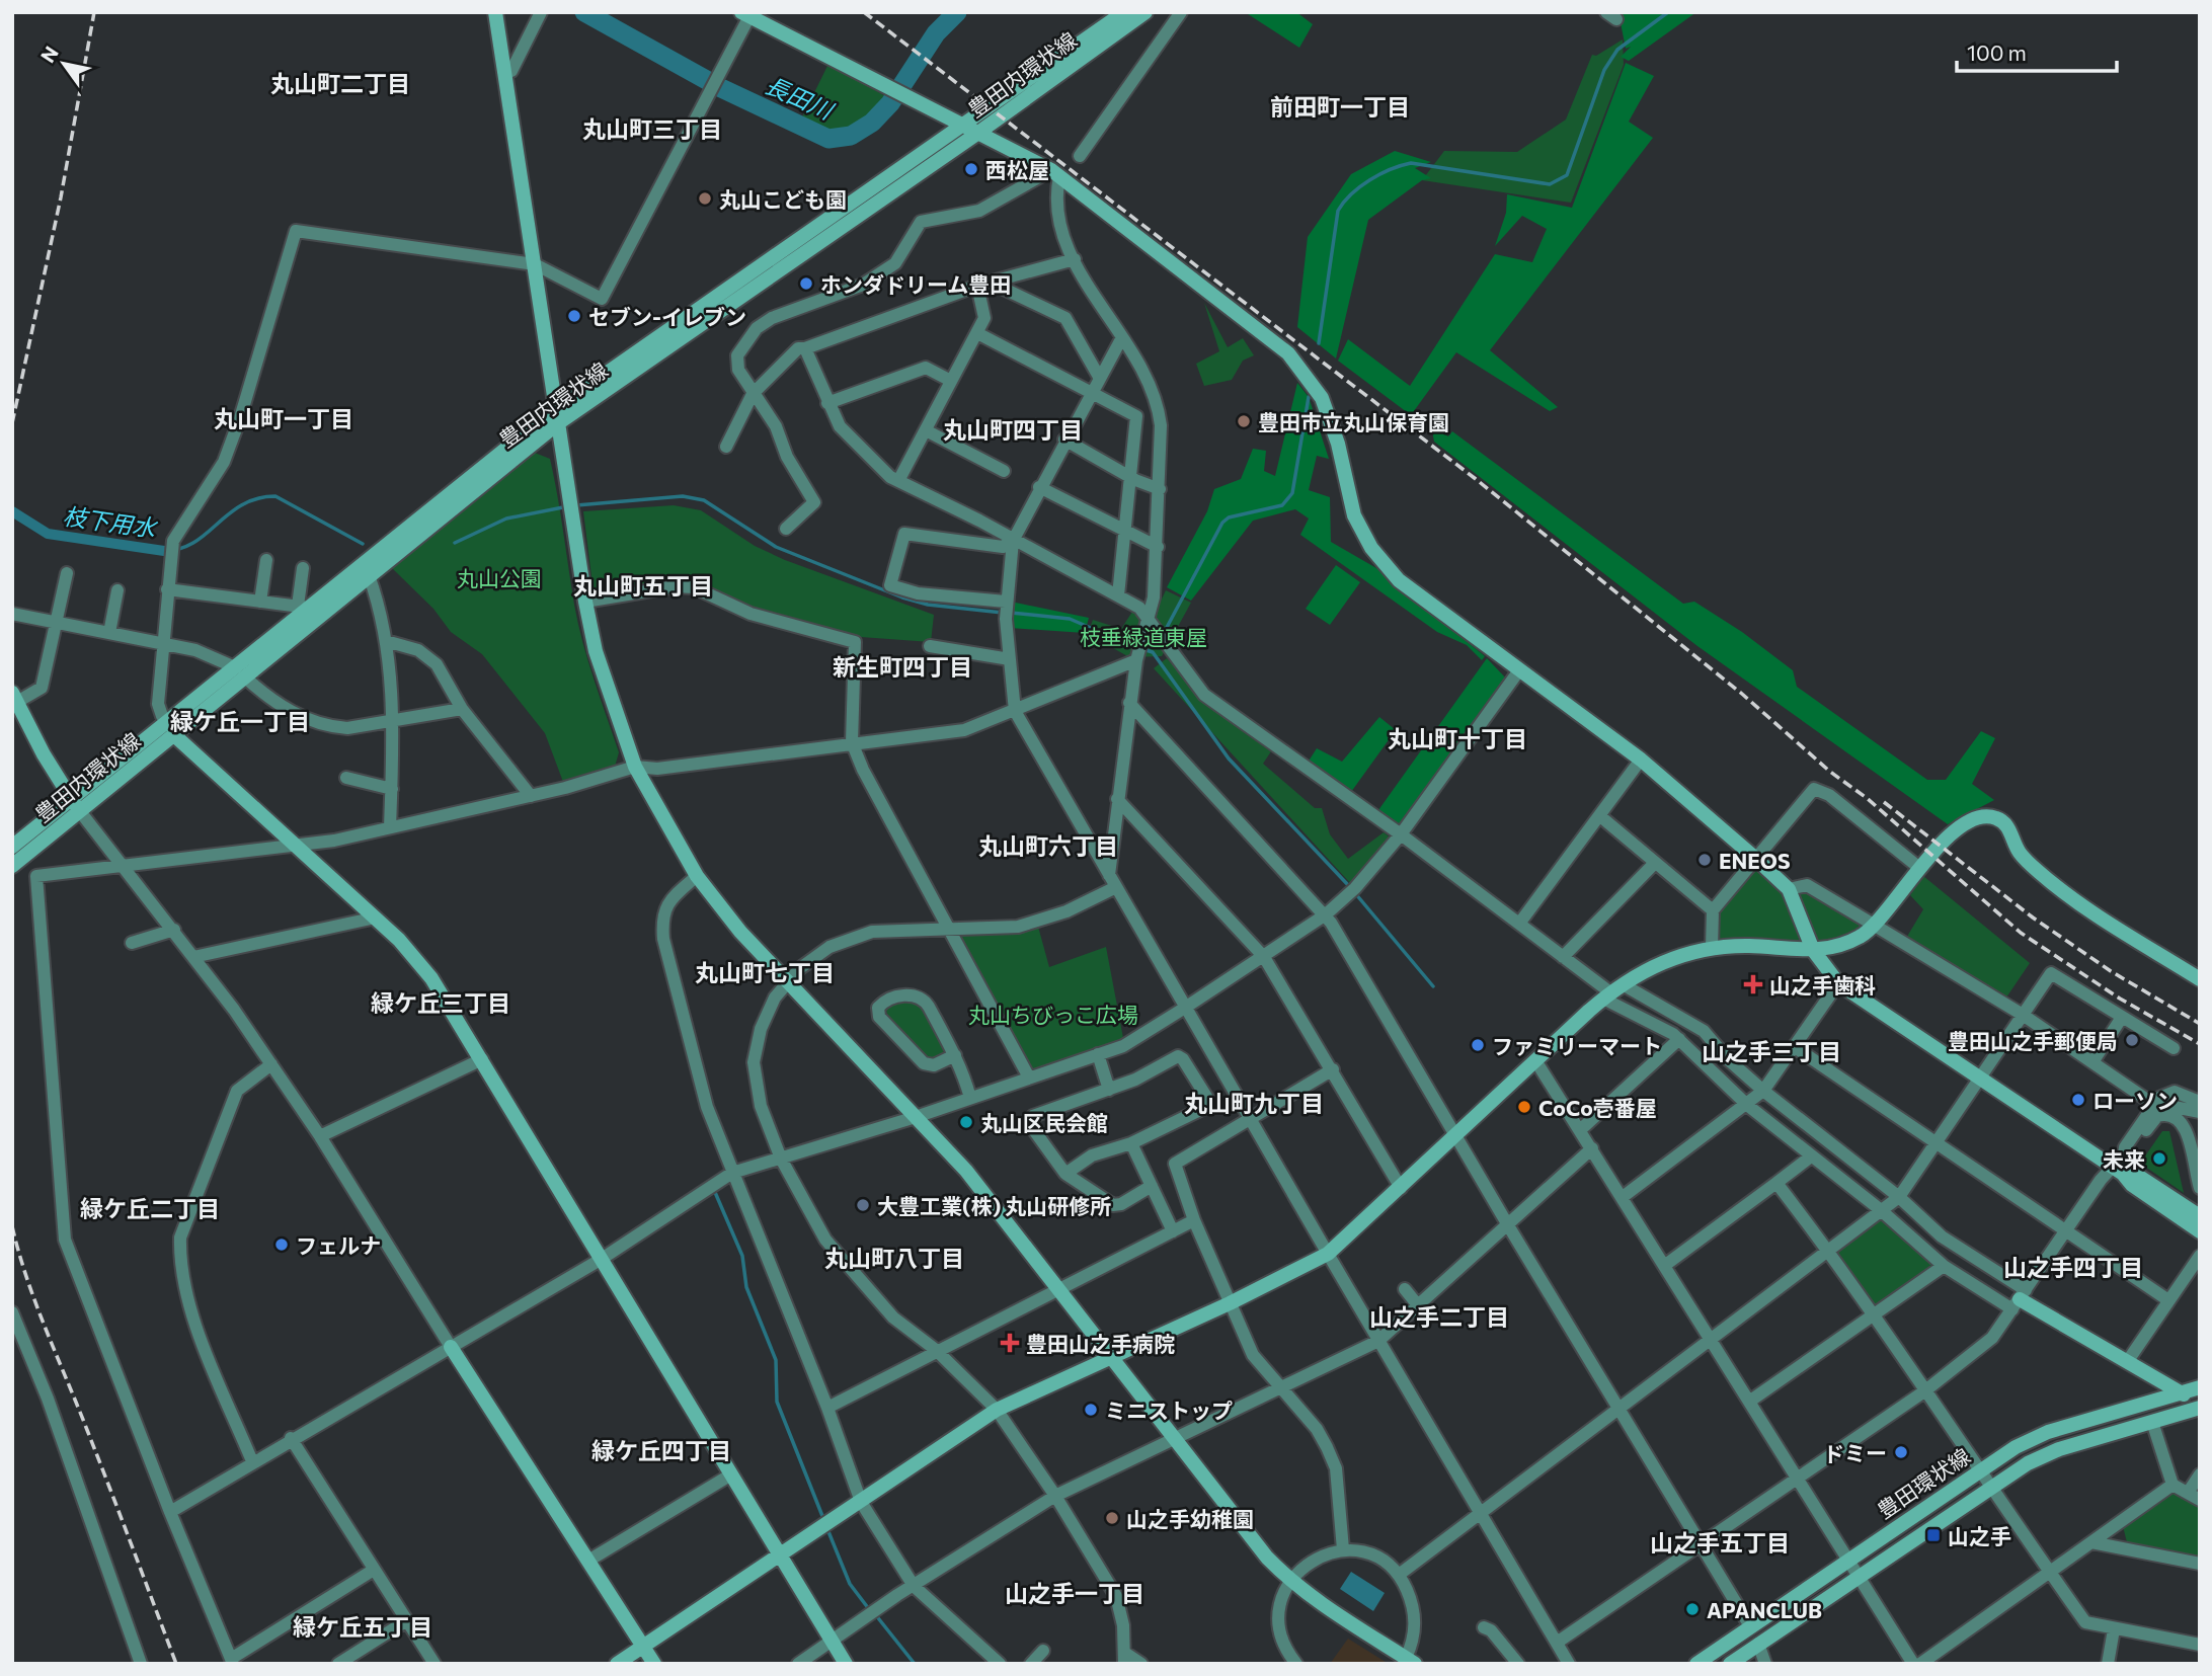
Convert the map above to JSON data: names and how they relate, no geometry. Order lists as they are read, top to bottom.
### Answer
{
  "streets": {
    "street": ["豊田内環状線", "豊田環状線"]
  },
  "districts": [
    "丸山町二丁目",
    "前田町一丁目",
    "丸山町三丁目",
    "丸山町一丁目",
    "丸山町四丁目",
    "丸山町五丁目",
    "新生町四丁目",
    "緑ケ丘一丁目",
    "丸山町十丁目",
    "丸山町六丁目",
    "丸山町七丁目",
    "緑ケ丘三丁目",
    "山之手三丁目",
    "丸山町九丁目",
    "緑ケ丘二丁目",
    "丸山町八丁目",
    "山之手四丁目",
    "山之手二丁目",
    "緑ケ丘四丁目",
    "山之手五丁目",
    "山之手一丁目",
    "緑ケ丘五丁目"
  ],
  "water": ["長田川", "枝下用水"],
  "parks": ["丸山公園", "枝垂緑道東屋", "丸山ちびっこ広場"],
  "places": {
    "other": [
      "西松屋",
      "丸山こども園",
      "ホンダドリーム豊田",
      "セブン-イレブン",
      "豊田市立丸山保育園",
      "ENEOS",
      "豊田山之手郵便局",
      "ファミリーマート",
      "ローソン",
      "CoCo壱番屋",
      "丸山区民会館",
      "未来",
      "大豊工業(株) 丸山研修所",
      "フェルナ",
      "ミニストップ",
      "ドミー",
      "山之手幼稚園",
      "APANCLUB"
    ],
    "health": ["山之手歯科", "豊田山之手病院"],
    "transit": ["山之手"]
  },
  "scale_bar": "100 m",
  "north": "top left"
}
